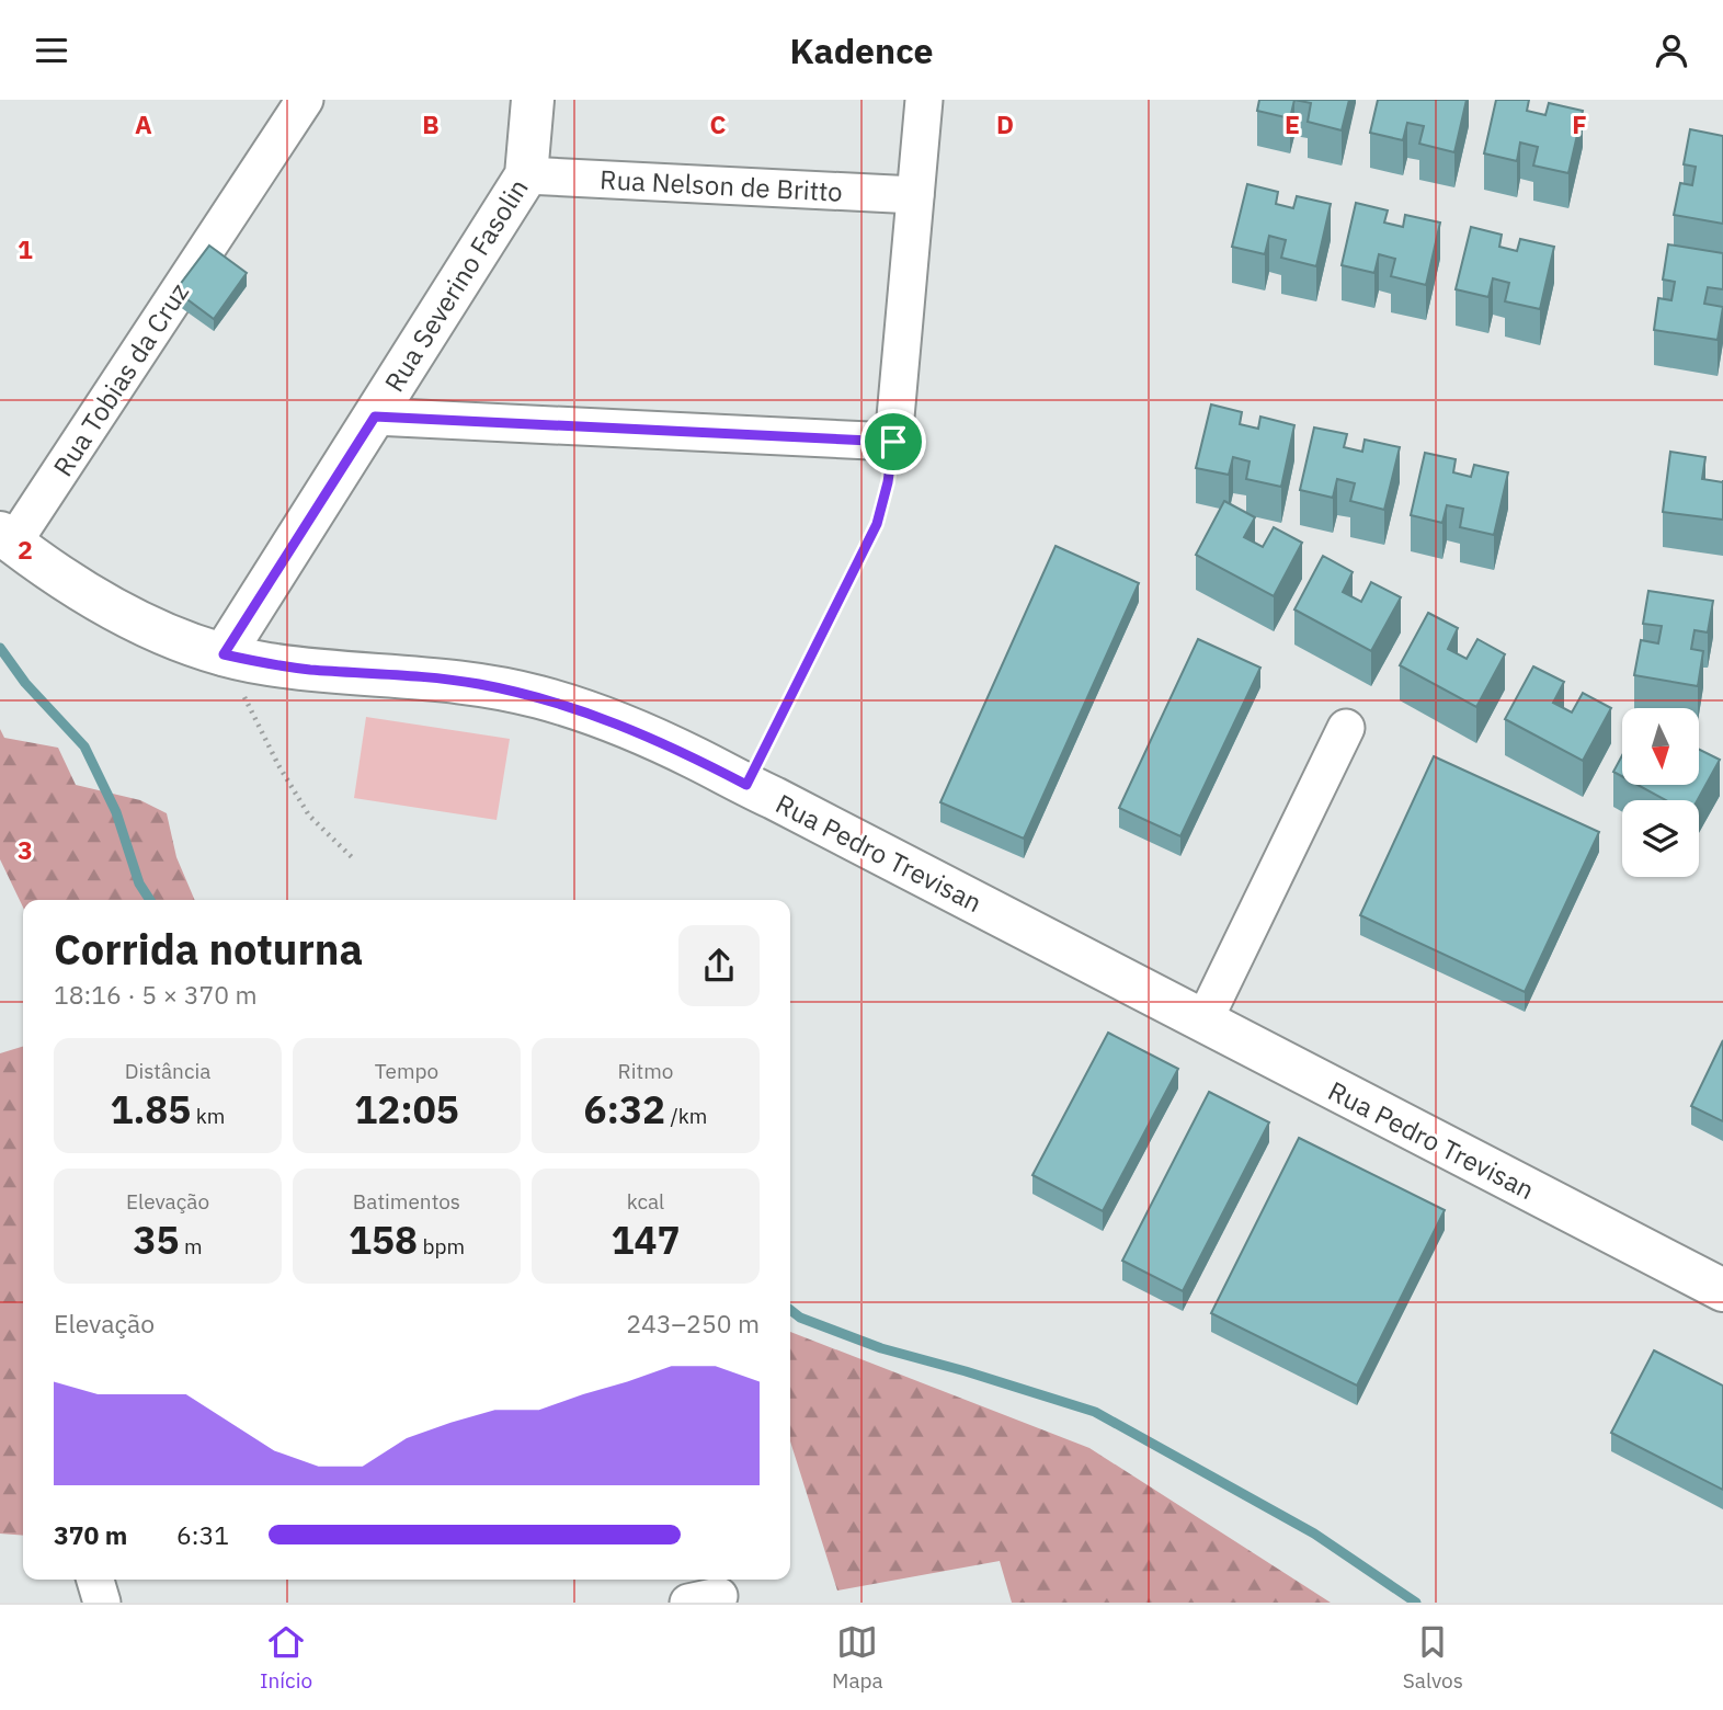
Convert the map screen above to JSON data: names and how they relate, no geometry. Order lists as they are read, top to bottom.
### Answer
{
  "streets": {
    "street": [
      "Rua Nelson de Britto",
      "Rua Severino Fasolin",
      "Rua Tobias da Cruz",
      "Rua Pedro Trevisan"
    ]
  },
  "crossings": [
    ["Rua Nelson de Britto", "Rua Severino Fasolin"],
    ["Rua Severino Fasolin", "Rua Pedro Trevisan"],
    ["Rua Tobias da Cruz", "Rua Pedro Trevisan"]
  ],
  "north": "bottom",
  "page": {
    "header": "Kadence",
    "heading": ["Corrida noturna", "18:16 · 5 × 370 m"],
    "stats": [
      ["Distância", "1.85 km"],
      ["Tempo", "12:05"],
      ["Ritmo", "6:32 /km"],
      ["Elevação", "35 m"],
      ["Batimentos", "158 bpm"],
      ["kcal", "147"]
    ],
    "chart": ["Elevação", "243–250 m"],
    "list": [
      {
        "name": "370 m",
        "note": "6:31"
      }
    ],
    "tabs": ["Início", "Mapa", "Salvos"]
  },
  "grid": {
    "columns": [
      "A",
      "B",
      "C",
      "D",
      "E",
      "F"
    ],
    "rows": ["1", "2", "3"]
  }
}
